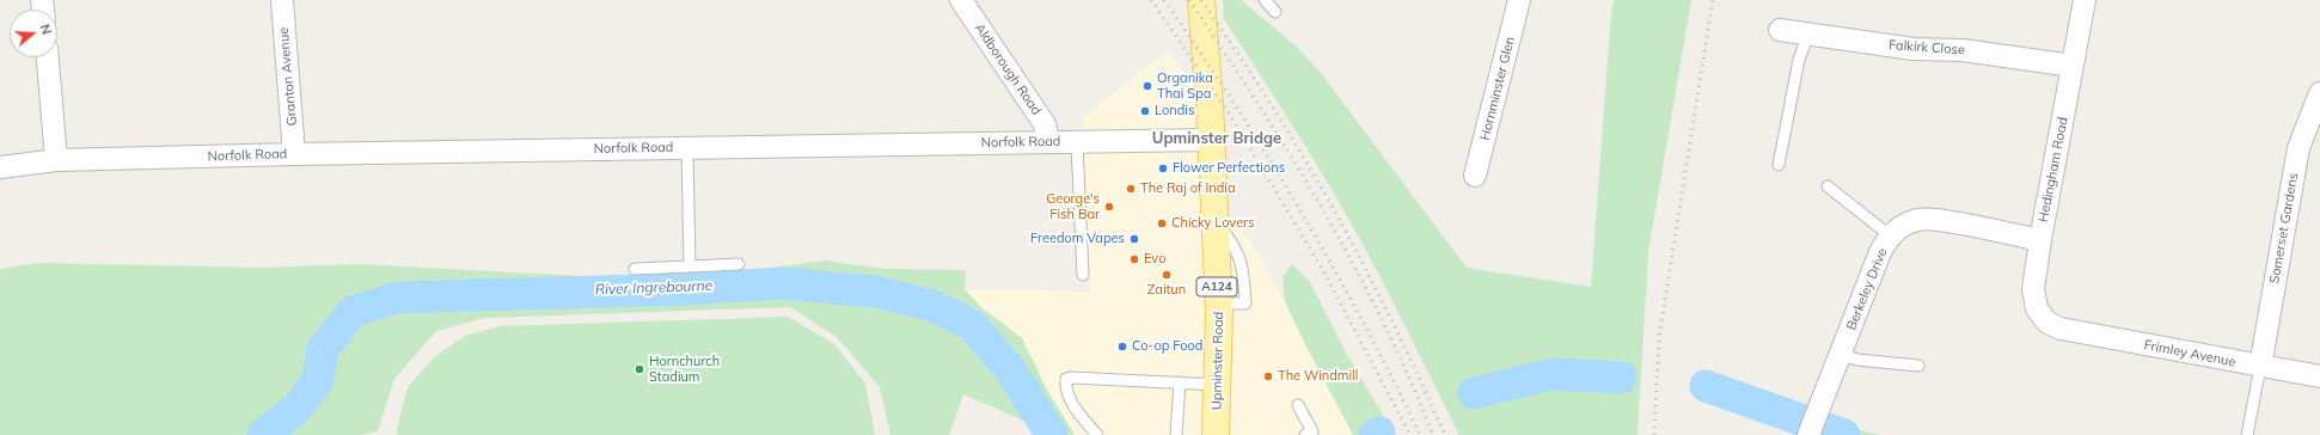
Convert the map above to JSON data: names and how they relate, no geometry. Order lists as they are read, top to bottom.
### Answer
{
  "streets": {
    "main road": ["A124", "Upminster Road"],
    "street": [
      "Falkirk Close",
      "Aldborough Road",
      "Granton Avenue",
      "Hornminster Glen",
      "Norfolk Road",
      "Hedingham Road",
      "Somerset Gardens",
      "Berkeley Drive",
      "Frimley Avenue"
    ]
  },
  "crossings": [
    ["Falkirk Close", "Hedingham Road"],
    ["Aldborough Road", "Norfolk Road"],
    ["Granton Avenue", "Norfolk Road"],
    ["Norfolk Road", "Upminster Road"],
    ["Hedingham Road", "Berkeley Drive"],
    ["Hedingham Road", "Frimley Avenue"],
    ["Somerset Gardens", "Frimley Avenue"]
  ],
  "districts": ["Upminster Bridge"],
  "water": ["River Ingrebourne"],
  "places": [
    "Organika Thai Spa",
    "Londis",
    "Flower Perfections",
    "The Raj of India",
    "George's Fish Bar",
    "Chicky Lovers",
    "Freedom Vapes",
    "Evo",
    "Zaitun",
    "Co-op Food",
    "Hornchurch Stadium",
    "The Windmill"
  ],
  "north": "right"
}
